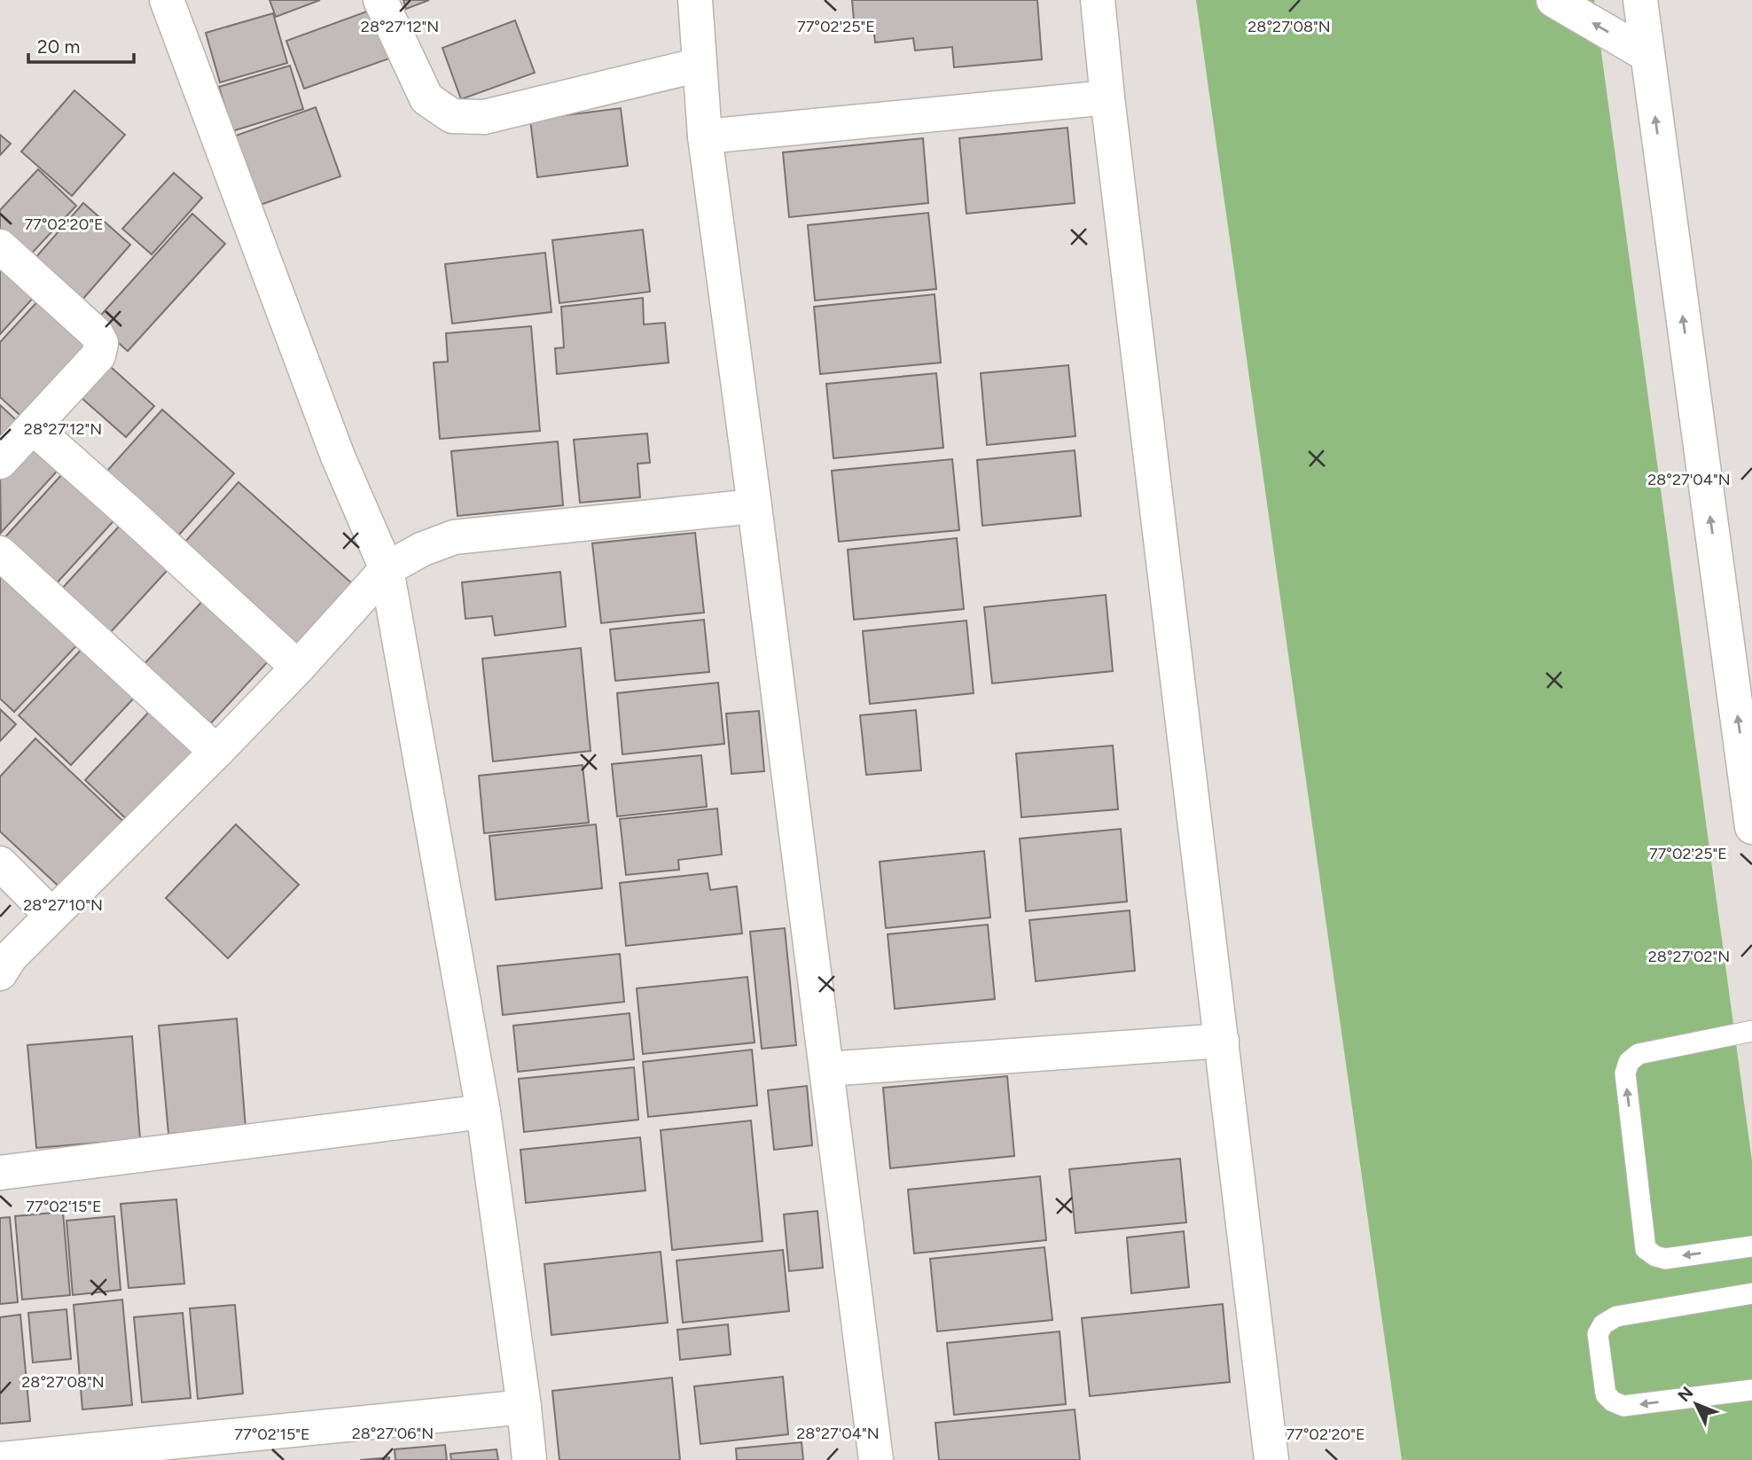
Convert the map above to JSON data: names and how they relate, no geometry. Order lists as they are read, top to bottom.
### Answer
{
  "scale_bar": "20 m",
  "north": "top left",
  "coordinates": [
    "77°02'25\"E",
    "28°27'12\"N",
    "28°27'08\"N",
    "77°02'20\"E",
    "28°27'04\"N",
    "28°27'10\"N",
    "28°27'02\"N",
    "77°02'15\"E",
    "28°27'06\"N"
  ]
}
